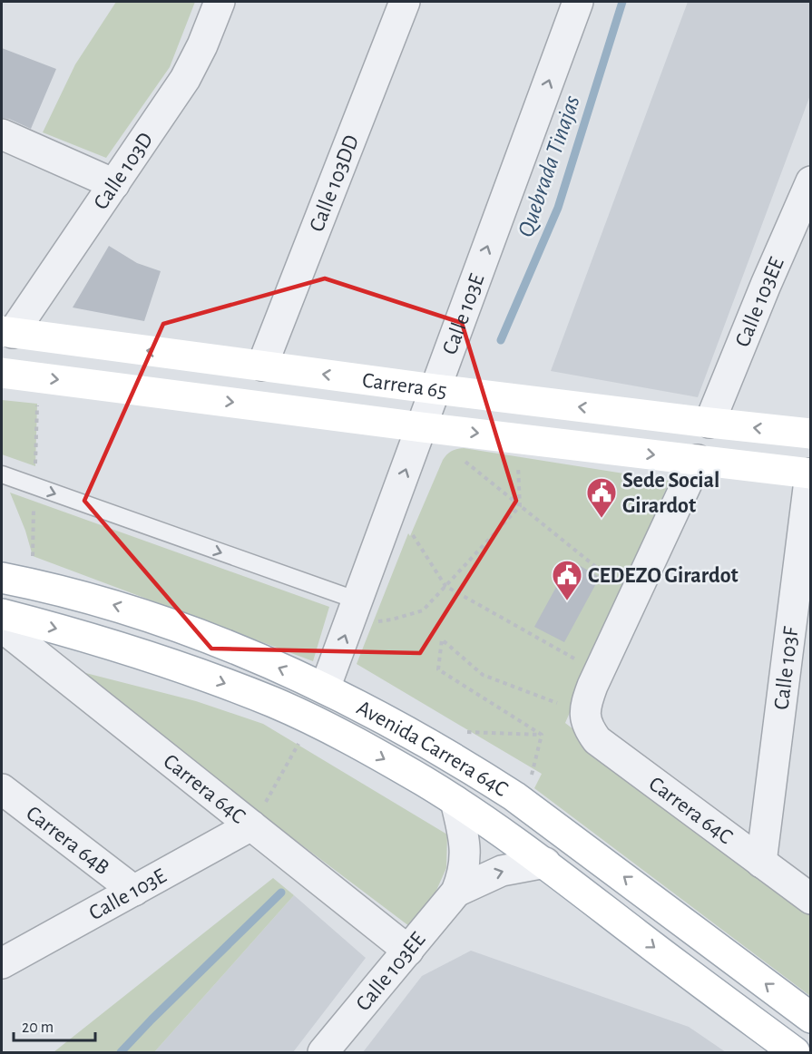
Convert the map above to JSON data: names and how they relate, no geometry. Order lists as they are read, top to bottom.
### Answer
{
  "streets": {
    "main road": ["Carrera 65", "Avenida Carrera 64C"],
    "street": [
      "Calle 103D",
      "Calle 103DD",
      "Calle 103EE",
      "Calle 103E",
      "Calle 103F",
      "Carrera 64C",
      "Carrera 64B"
    ]
  },
  "crossings": [
    ["Calle 103D", "Carrera 65"],
    ["Calle 103DD", "Carrera 65"],
    ["Calle 103EE", "Carrera 65"],
    ["Calle 103EE", "Avenida Carrera 64C"],
    ["Calle 103EE", "Carrera 64C"],
    ["Calle 103E", "Carrera 65"],
    ["Calle 103E", "Avenida Carrera 64C"],
    ["Calle 103E", "Carrera 64C"],
    ["Calle 103E", "Carrera 64B"],
    ["Carrera 65", "Calle 103F"],
    ["Calle 103F", "Carrera 64C"]
  ],
  "one_way": ["Calle 103E"],
  "water": ["Quebrada Tinajas"],
  "places": {
    "public building": ["Sede Social Girardot", "CEDEZO Girardot"]
  },
  "scale_bar": "20 m"
}
